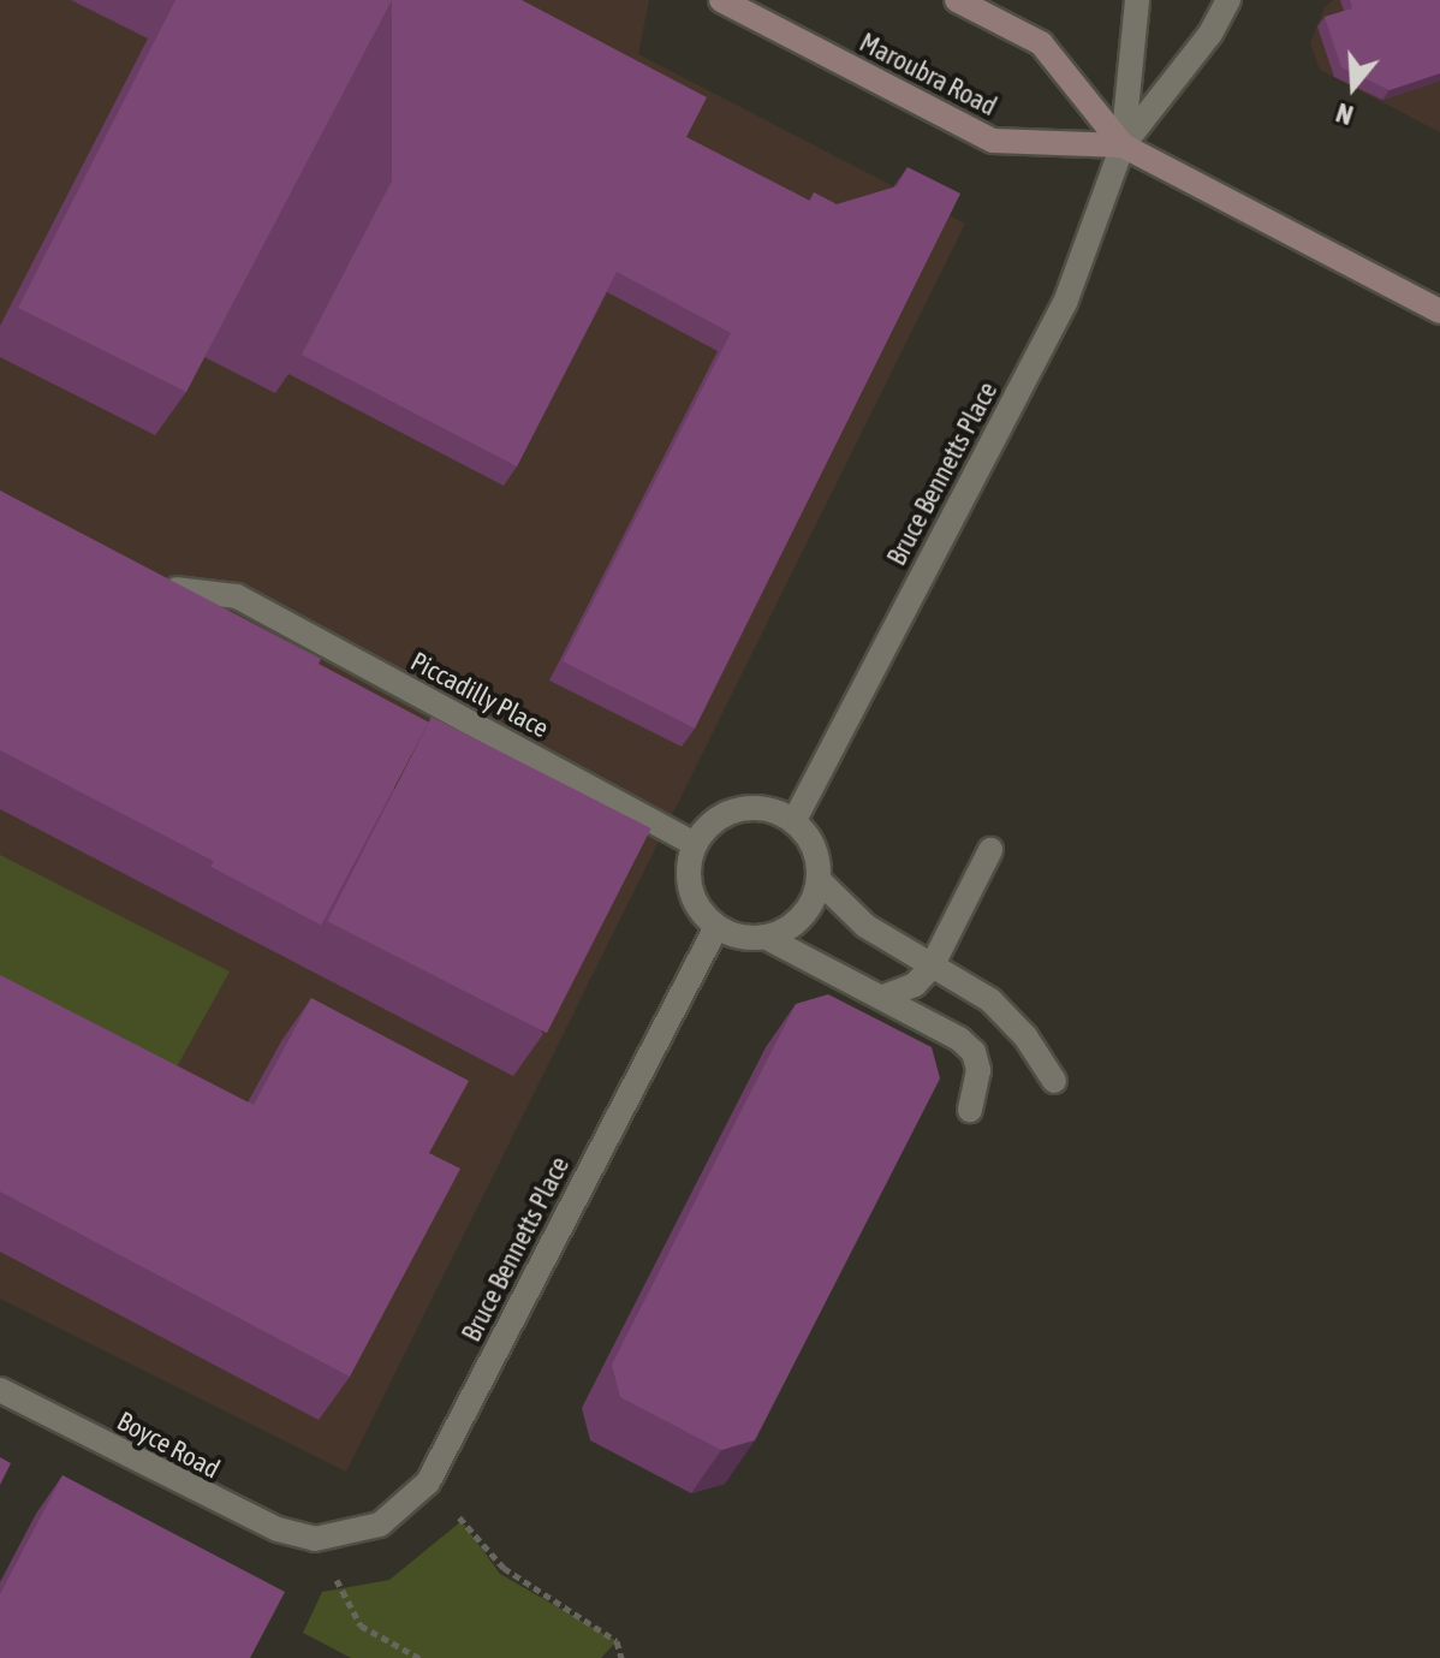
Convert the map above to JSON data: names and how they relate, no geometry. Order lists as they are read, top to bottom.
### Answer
{
  "streets": {
    "main road": ["Maroubra Road"],
    "street": ["Bruce Bennetts Place", "Piccadilly Place", "Boyce Road"]
  },
  "crossings": [
    ["Maroubra Road", "Bruce Bennetts Place"],
    ["Bruce Bennetts Place", "Piccadilly Place"],
    ["Bruce Bennetts Place", "Boyce Road"]
  ],
  "north": "bottom"
}
